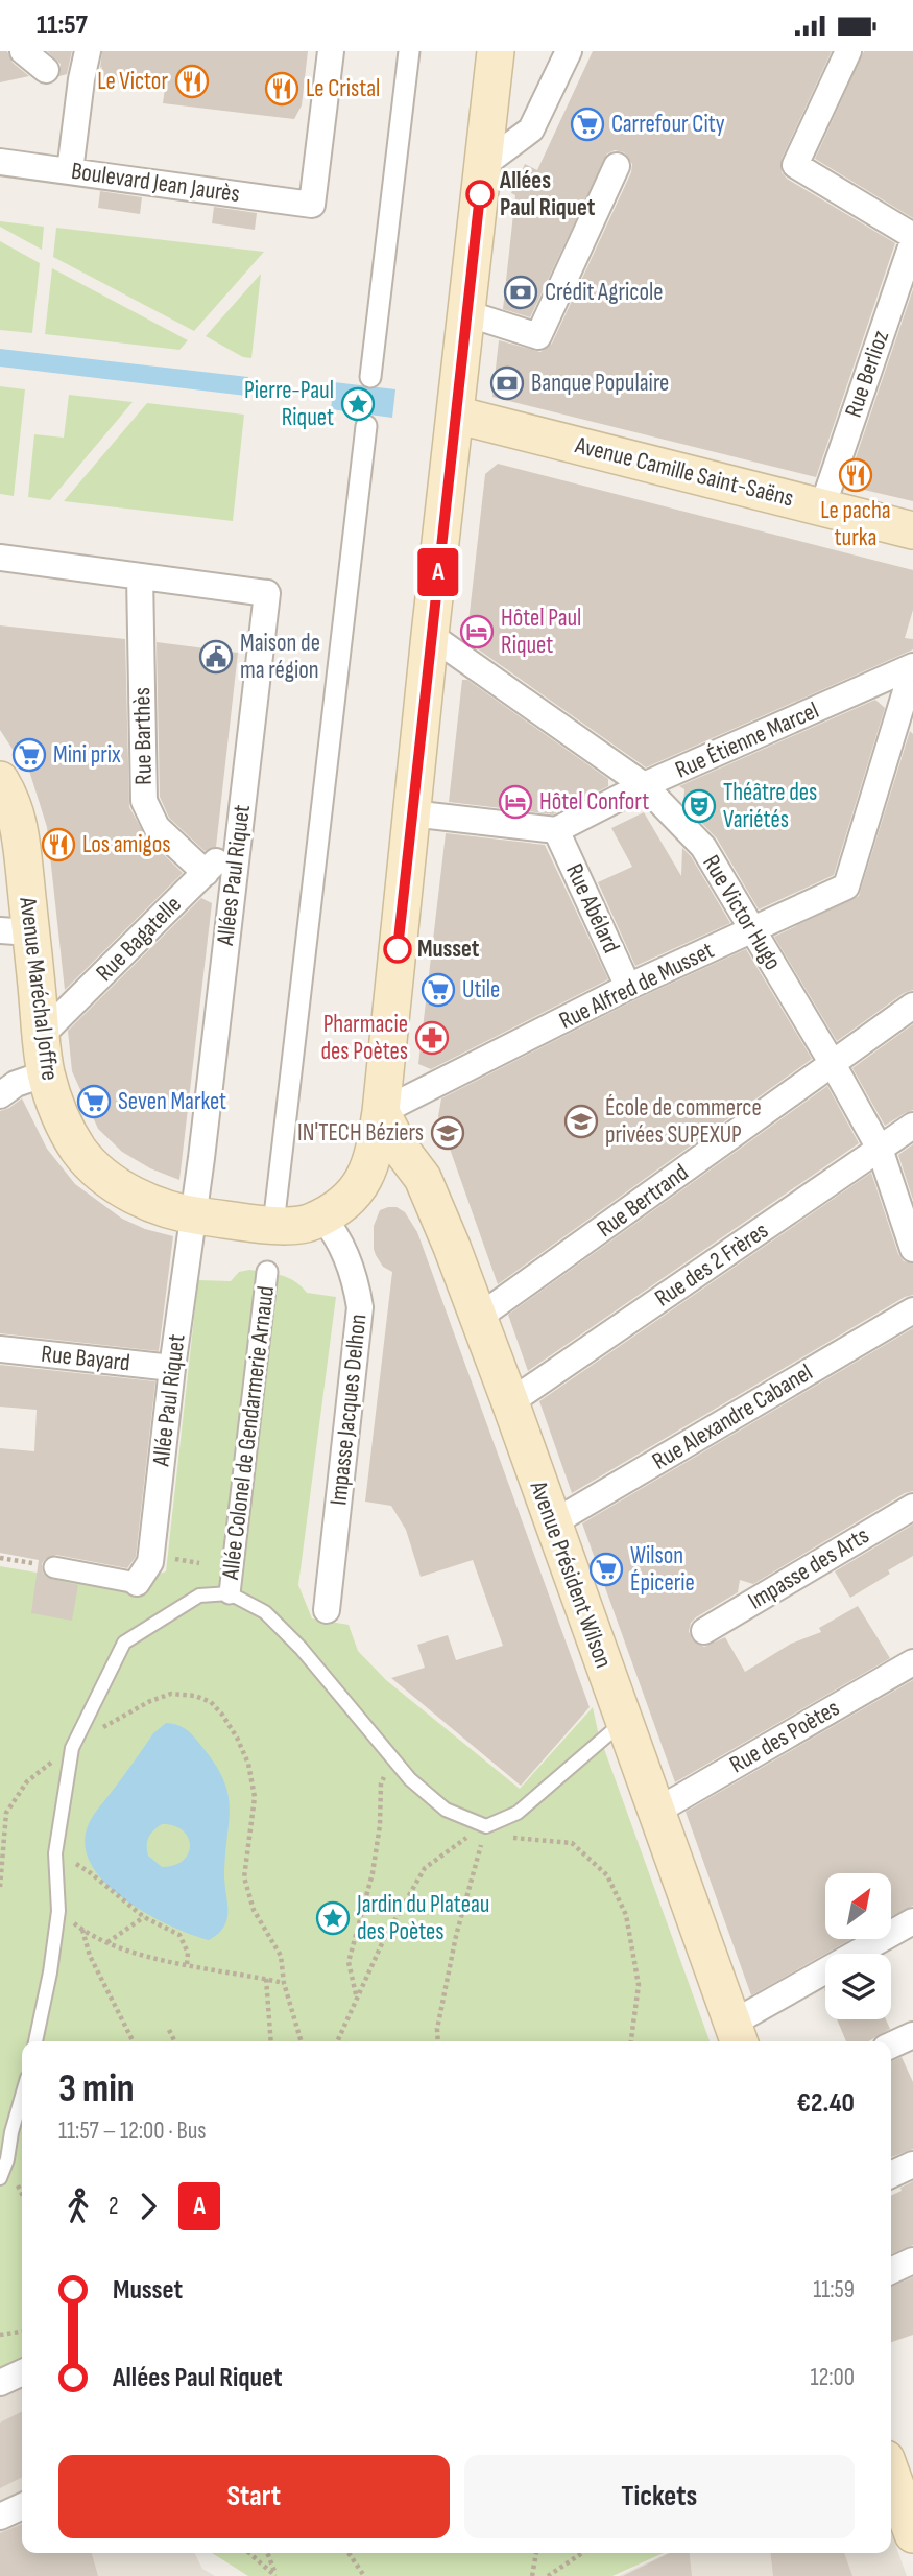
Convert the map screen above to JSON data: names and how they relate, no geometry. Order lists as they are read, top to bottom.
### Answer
{
  "streets": {
    "main road": ["Avenue Camille Saint-Saëns", "Avenue Maréchal Joffre", "Avenue Président Wilson"],
    "street": [
      "Boulevard Jean Jaurès",
      "Rue Berlioz",
      "Rue Barthès",
      "Rue Étienne Marcel",
      "Allées Paul Riquet",
      "Rue Abélard",
      "Rue Victor Hugo",
      "Rue Bagatelle",
      "Rue Alfred de Musset",
      "Rue Bertrand",
      "Rue des 2 Frères",
      "Rue Bayard",
      "Allée Paul Riquet",
      "Impasse Jacques Delhon",
      "Rue Alexandre Cabanel",
      "Allée Colonel de Gendarmerie Arnaud",
      "Impasse des Arts",
      "Rue des Poètes"
    ]
  },
  "crossings": [
    ["Rue Berlioz", "Avenue Camille Saint-Saëns"],
    ["Rue Barthès", "Allées Paul Riquet"],
    ["Rue Barthès", "Rue Bagatelle"],
    ["Rue Étienne Marcel", "Rue Abélard"],
    ["Rue Étienne Marcel", "Rue Victor Hugo"],
    ["Rue Étienne Marcel", "Rue Alfred de Musset"],
    ["Allées Paul Riquet", "Rue Bagatelle"],
    ["Allées Paul Riquet", "Avenue Maréchal Joffre"],
    ["Allées Paul Riquet", "Allée Paul Riquet"],
    ["Rue Abélard", "Rue Alfred de Musset"],
    ["Rue Victor Hugo", "Rue Alfred de Musset"],
    ["Rue Victor Hugo", "Rue Bertrand"],
    ["Rue Victor Hugo", "Rue des 2 Frères"],
    ["Rue Bagatelle", "Avenue Maréchal Joffre"],
    ["Rue Alfred de Musset", "Avenue Président Wilson"],
    ["Avenue Maréchal Joffre", "Allée Paul Riquet"],
    ["Avenue Maréchal Joffre", "Impasse Jacques Delhon"],
    ["Rue Bertrand", "Avenue Président Wilson"],
    ["Rue des 2 Frères", "Avenue Président Wilson"],
    ["Rue Bayard", "Allée Paul Riquet"],
    ["Rue Alexandre Cabanel", "Avenue Président Wilson"],
    ["Avenue Président Wilson", "Rue des Poètes"]
  ],
  "places": {
    "restaurant": [
      "Le Victor",
      "Le Cristal",
      "Le pacha turka",
      "Los amigos"
    ],
    "supermarket": [
      "Carrefour City",
      "Mini prix",
      "Utile",
      "Seven Market",
      "Wilson Épicerie"
    ],
    "other": ["Allées Paul Riquet", "Musset"],
    "bank": ["Crédit Agricole", "Banque Populaire"],
    "place": ["Pierre-Paul Riquet", "Jardin du Plateau des Poètes"],
    "hotel": ["Hôtel Paul Riquet", "Hôtel Confort"],
    "public building": ["Maison de ma région"],
    "theatre": ["Théâtre des Variétés"],
    "pharmacy": ["Pharmacie des Poètes"],
    "school or university": ["École de commerce privées SUPEXUP", "IN'TECH Béziers"]
  },
  "lines": ["bus line A"],
  "north": "top right",
  "page": {
    "status": "11:57",
    "on_map": "A",
    "heading": ["3 min", "11:57 – 12:00 · Bus", "€2.40"],
    "legs": ["2", "A"],
    "list": [
      {
        "name": "Musset",
        "value": "11:59"
      },
      {
        "name": "Allées Paul Riquet",
        "value": "12:00"
      }
    ],
    "buttons": ["Start", "Tickets"]
  }
}
